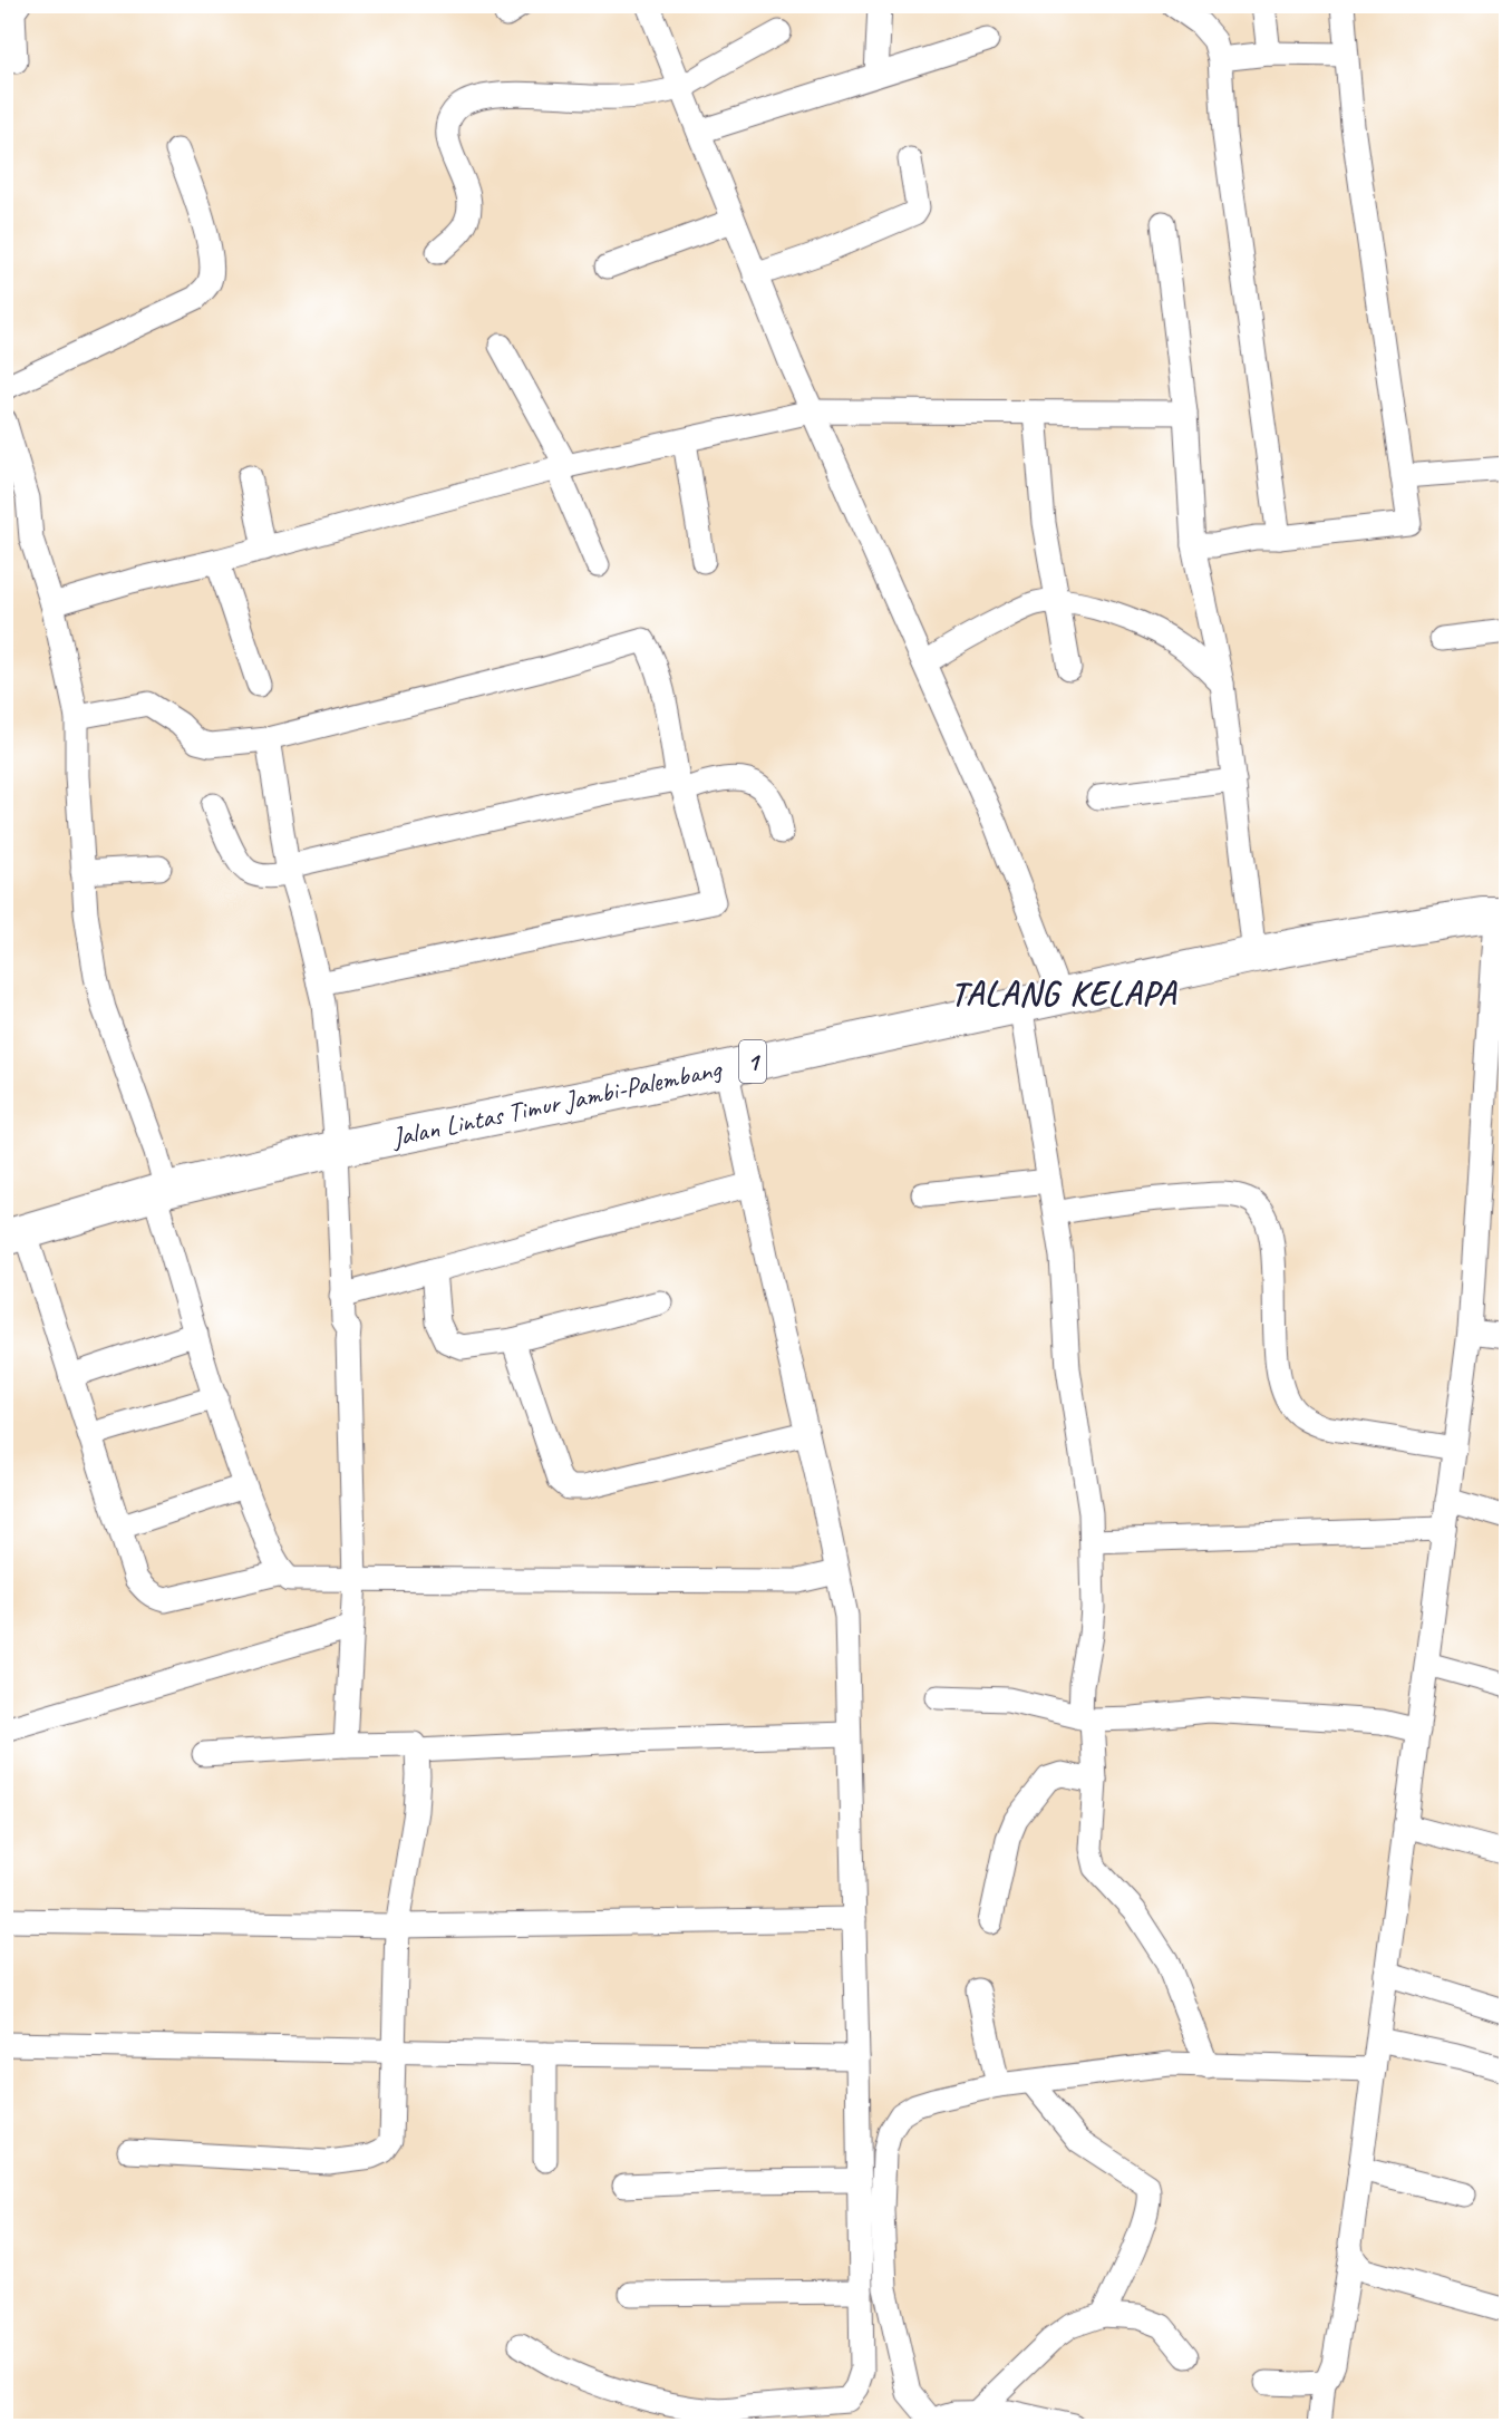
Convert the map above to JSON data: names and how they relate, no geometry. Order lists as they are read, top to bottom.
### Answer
{
  "streets": {
    "highway": ["1", "Jalan Lintas Timur Jambi-Palembang"]
  },
  "districts": ["TALANG KELAPA"]
}
